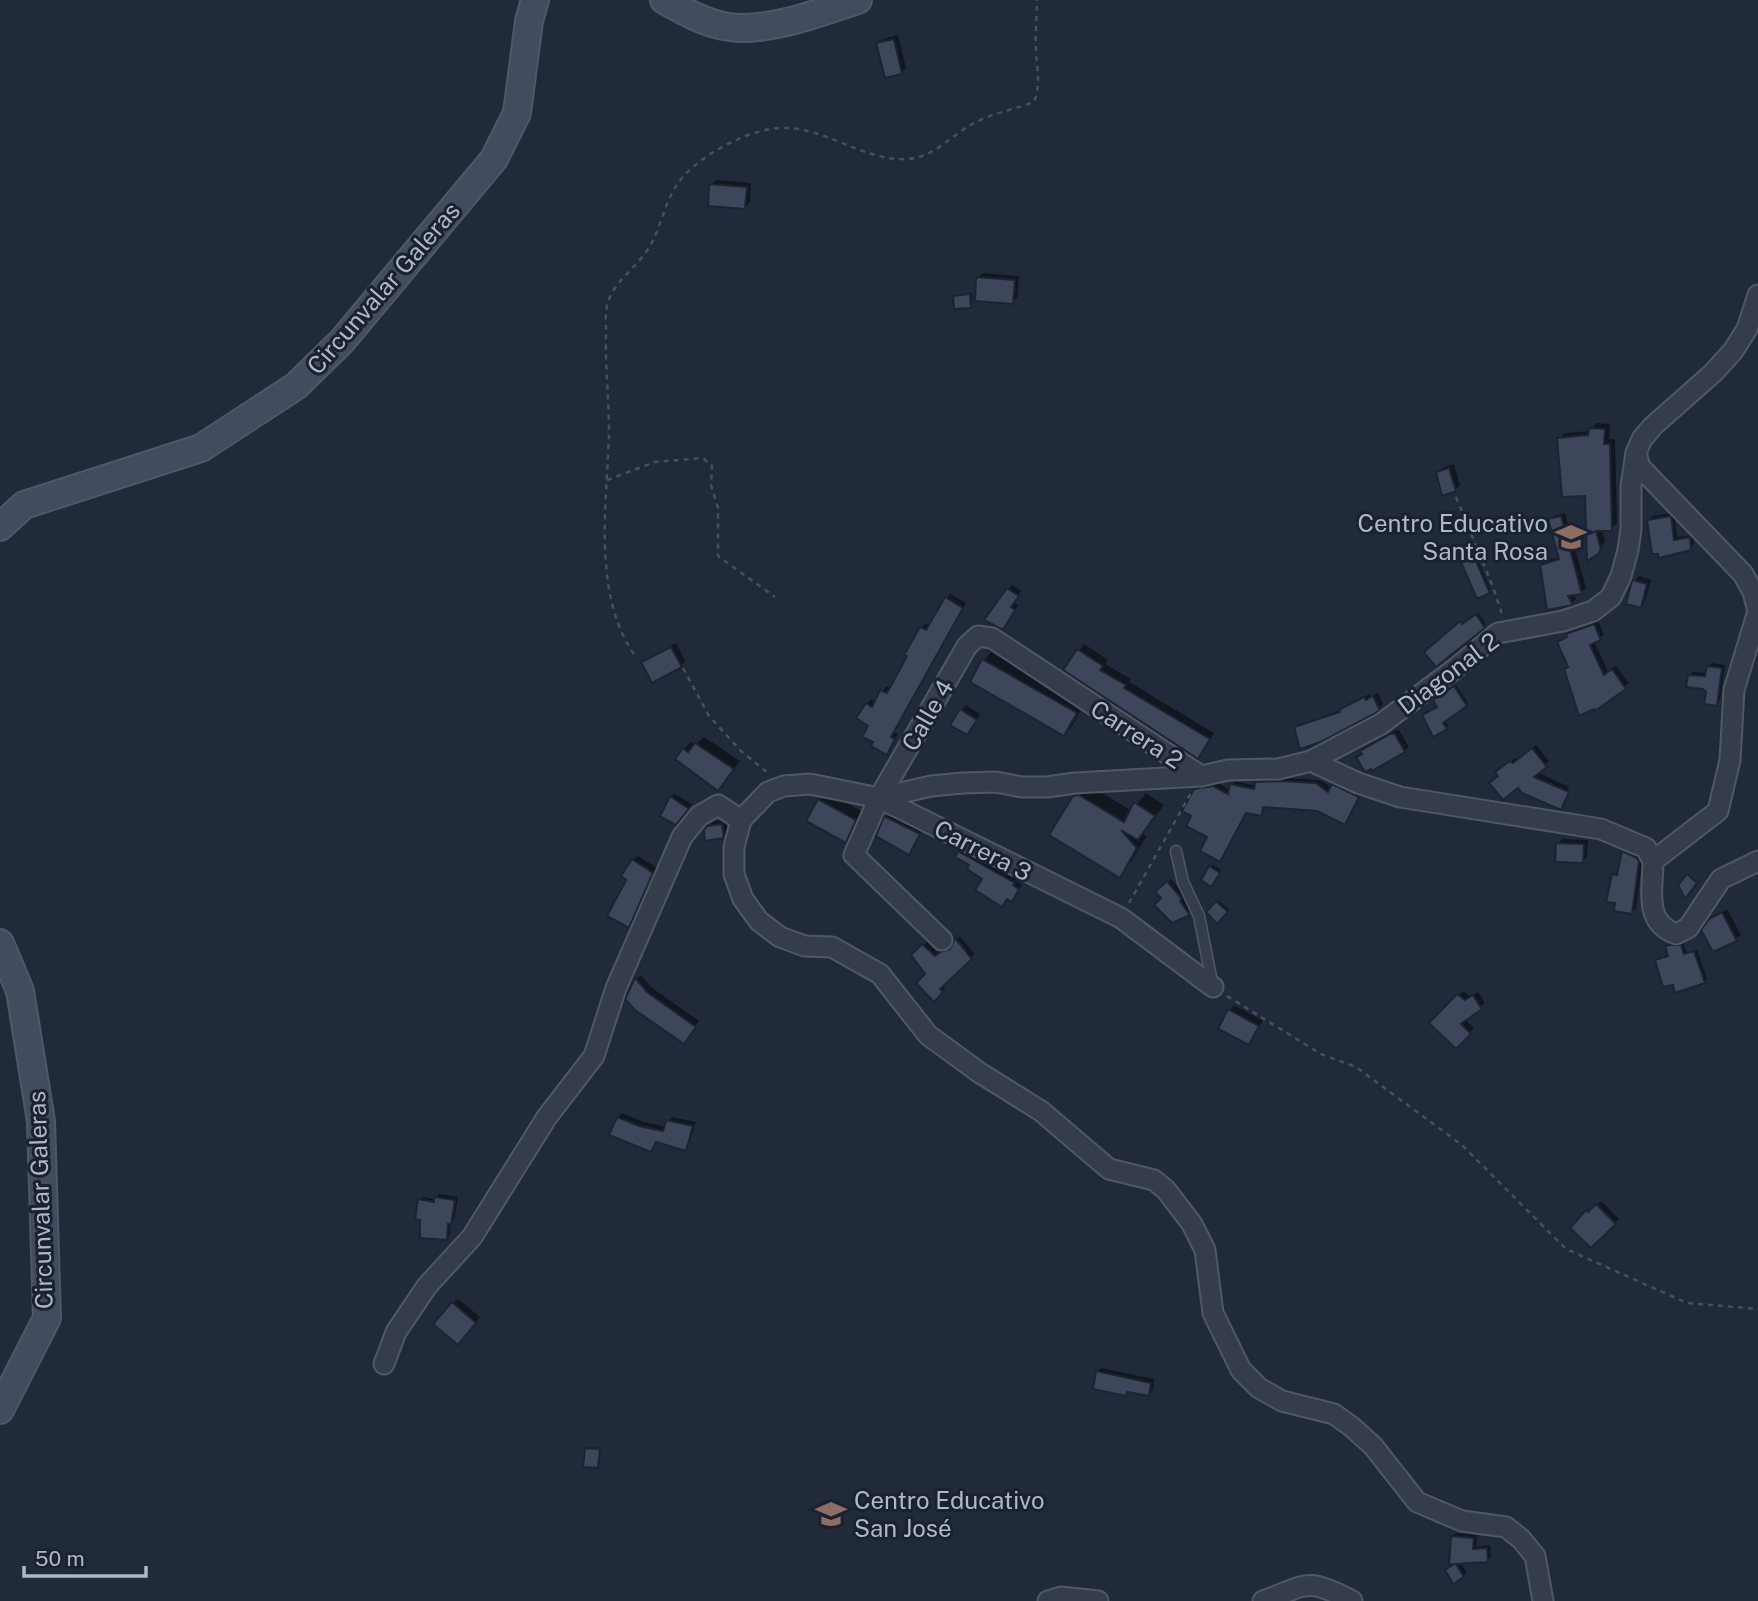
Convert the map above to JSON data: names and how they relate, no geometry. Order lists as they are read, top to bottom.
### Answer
{
  "streets": {
    "main road": ["Circunvalar Galeras"],
    "street": [
      "Diagonal 2",
      "Calle 4",
      "Carrera 2",
      "Carrera 3"
    ]
  },
  "crossings": [
    ["Diagonal 2", "Carrera 2"],
    ["Calle 4", "Carrera 2"],
    ["Calle 4", "Carrera 3"]
  ],
  "places": {
    "school or university": ["Centro Educativo Santa Rosa", "Centro Educativo San José"]
  },
  "scale_bar": "50 m"
}
